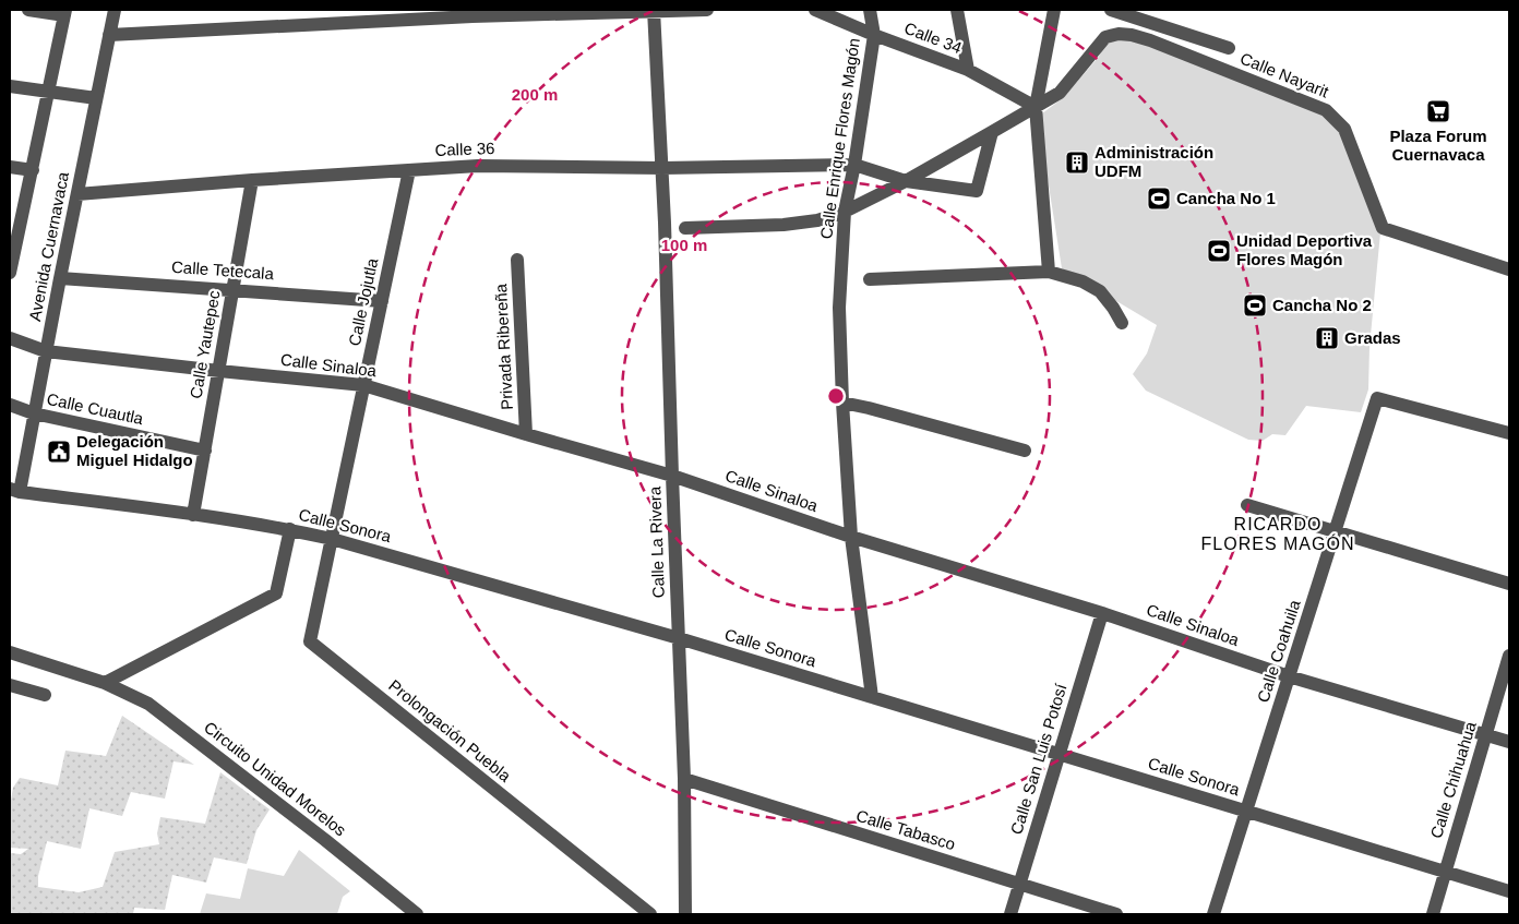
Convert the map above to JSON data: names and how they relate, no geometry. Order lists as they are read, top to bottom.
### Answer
{
  "streets": {
    "street": [
      "Calle 34",
      "Calle Nayarit",
      "Calle Enrique Flores Magón",
      "Calle 36",
      "Avenida Cuernavaca",
      "Calle Tetecala",
      "Calle Jojutla",
      "Calle Yautepec",
      "Privada Ribereña",
      "Calle Sinaloa",
      "Calle Cuautla",
      "Calle Sonora",
      "Calle La Rivera",
      "Calle Coahuila",
      "Prolongación Puebla",
      "Calle San Luis Potosí",
      "Circuito Unidad Morelos",
      "Calle Chihuahua",
      "Calle Tabasco"
    ]
  },
  "crossings": [
    ["Calle 34", "Calle Nayarit"],
    ["Calle 34", "Calle Enrique Flores Magón"],
    ["Calle Enrique Flores Magón", "Calle 36"],
    ["Calle Enrique Flores Magón", "Calle Sinaloa"],
    ["Calle Enrique Flores Magón", "Calle Sonora"],
    ["Calle 36", "Avenida Cuernavaca"],
    ["Calle 36", "Calle Jojutla"],
    ["Calle 36", "Calle Yautepec"],
    ["Calle 36", "Calle La Rivera"],
    ["Avenida Cuernavaca", "Calle Tetecala"],
    ["Avenida Cuernavaca", "Calle Sinaloa"],
    ["Avenida Cuernavaca", "Calle Cuautla"],
    ["Avenida Cuernavaca", "Calle Sonora"],
    ["Calle Tetecala", "Calle Jojutla"],
    ["Calle Tetecala", "Calle Yautepec"],
    ["Calle Jojutla", "Calle Sinaloa"],
    ["Calle Jojutla", "Calle Sonora"],
    ["Calle Jojutla", "Prolongación Puebla"],
    ["Calle Yautepec", "Calle Sinaloa"],
    ["Calle Yautepec", "Calle Cuautla"],
    ["Calle Yautepec", "Calle Sonora"],
    ["Privada Ribereña", "Calle Sinaloa"],
    ["Calle Sinaloa", "Calle La Rivera"],
    ["Calle Sinaloa", "Calle Coahuila"],
    ["Calle Sinaloa", "Calle San Luis Potosí"],
    ["Calle Sinaloa", "Calle Chihuahua"],
    ["Calle Sonora", "Calle La Rivera"],
    ["Calle Sonora", "Calle Coahuila"],
    ["Calle Sonora", "Prolongación Puebla"],
    ["Calle Sonora", "Calle San Luis Potosí"],
    ["Calle Sonora", "Calle Chihuahua"],
    ["Calle La Rivera", "Calle Tabasco"],
    ["Calle San Luis Potosí", "Calle Tabasco"]
  ],
  "districts": ["RICARDO FLORES MAGÓN"],
  "places": {
    "supermarket": ["Plaza Forum Cuernavaca"],
    "building": ["Administración UDFM", "Gradas"],
    "sports": ["Cancha No 1", "Unidad Deportiva Flores Magón", "Cancha No 2"],
    "public building": ["Delegación Miguel Hidalgo"]
  },
  "rings": ["200 m", "100 m"]
}
